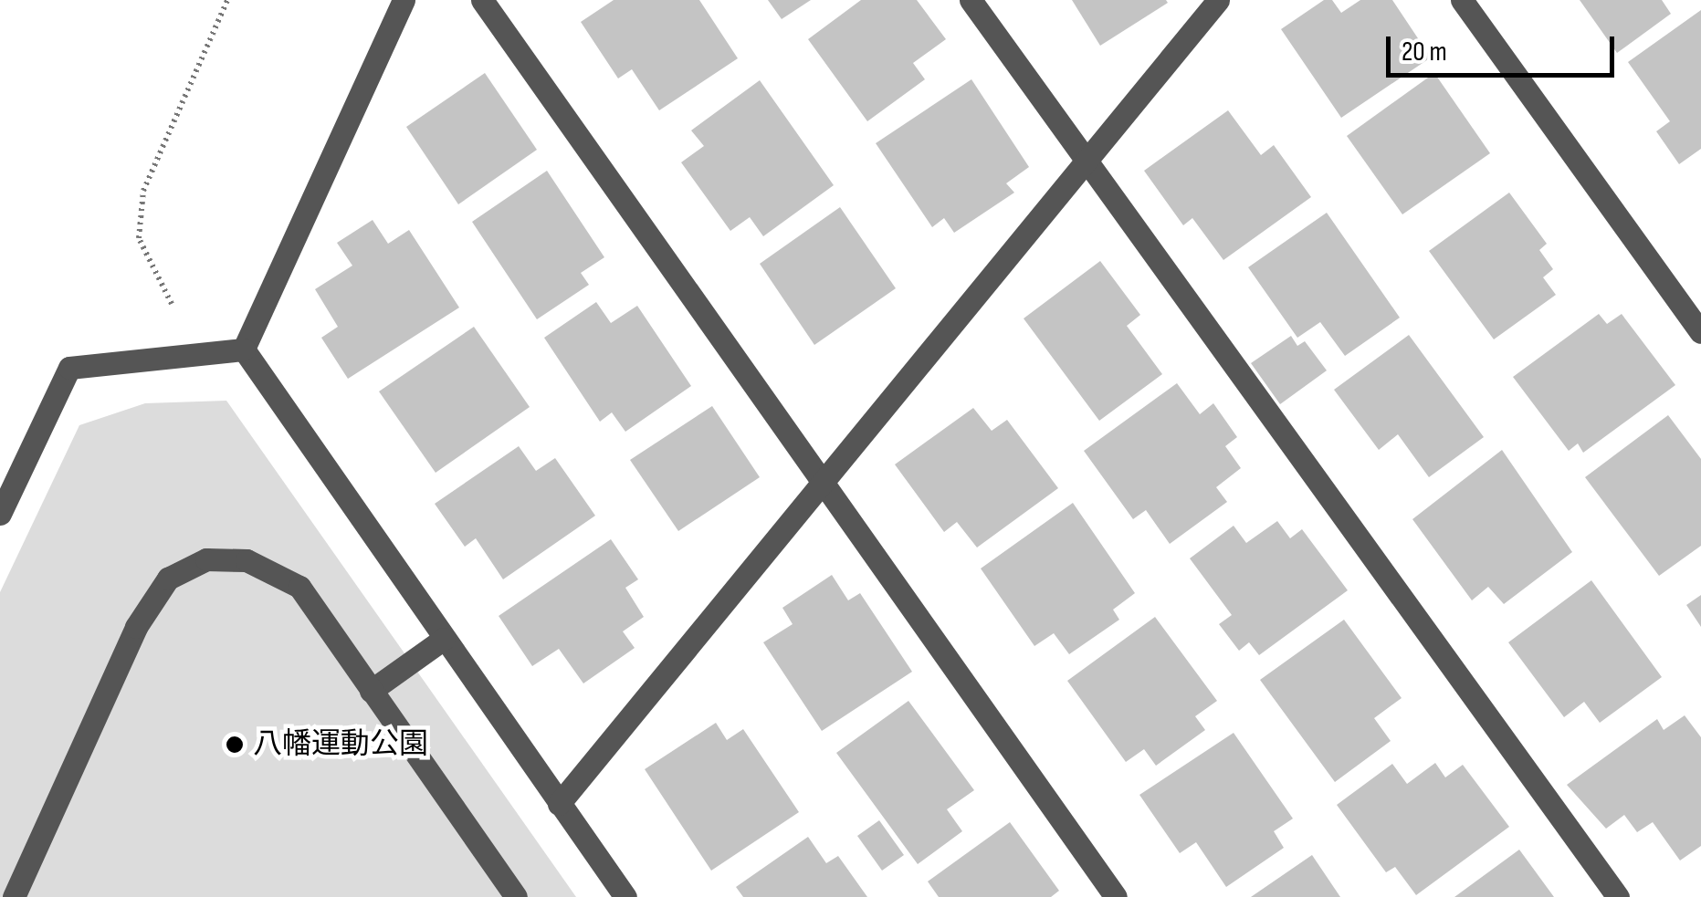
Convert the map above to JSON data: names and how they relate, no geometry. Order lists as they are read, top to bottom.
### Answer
{
  "places": ["八幡運動公園"],
  "scale_bar": "20 m"
}
